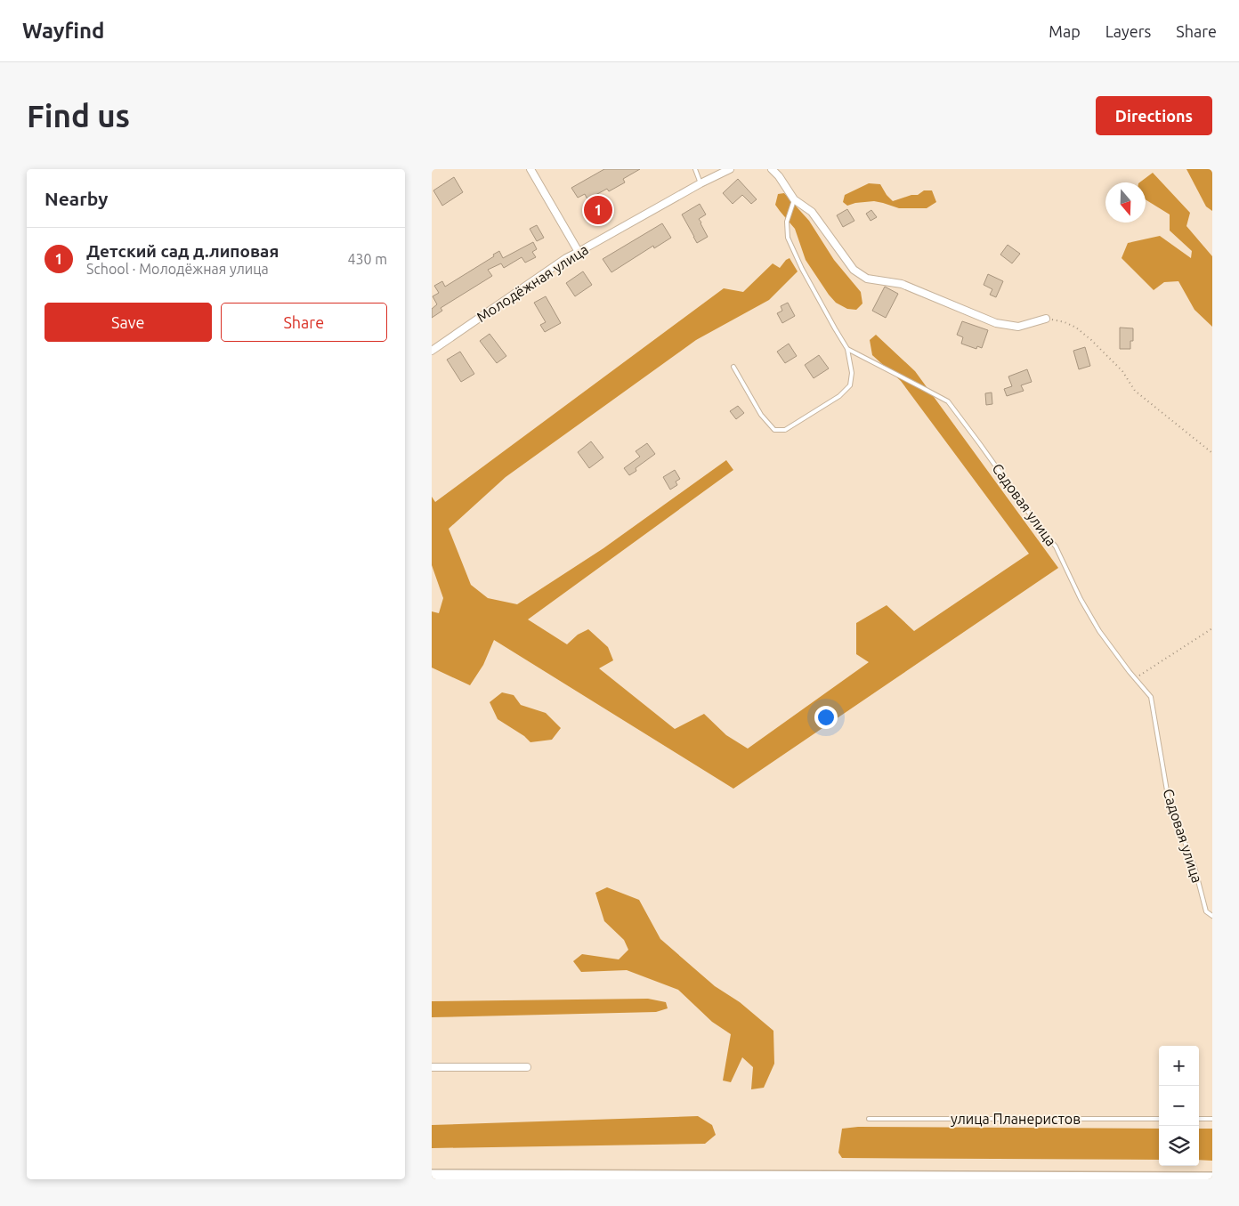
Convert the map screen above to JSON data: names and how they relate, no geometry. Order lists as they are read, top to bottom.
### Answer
{
  "streets": {
    "street": ["Молодёжная улица"],
    "lane": ["Садовая улица", "улица Планеристов"]
  },
  "north": "bottom",
  "page": {
    "header": "Wayfind",
    "nav": ["Map", "Layers", "Share"],
    "buttons": [
      "Directions",
      ["Save", "Share"]
    ],
    "title": "Find us",
    "heading": "Nearby",
    "pins": "1",
    "list": [
      {
        "mark": "1",
        "name": "Детский сад д.липовая",
        "note": "School · Молодёжная улица",
        "value": "430 m"
      }
    ],
    "map_buttons": ["+", "−"]
  }
}
